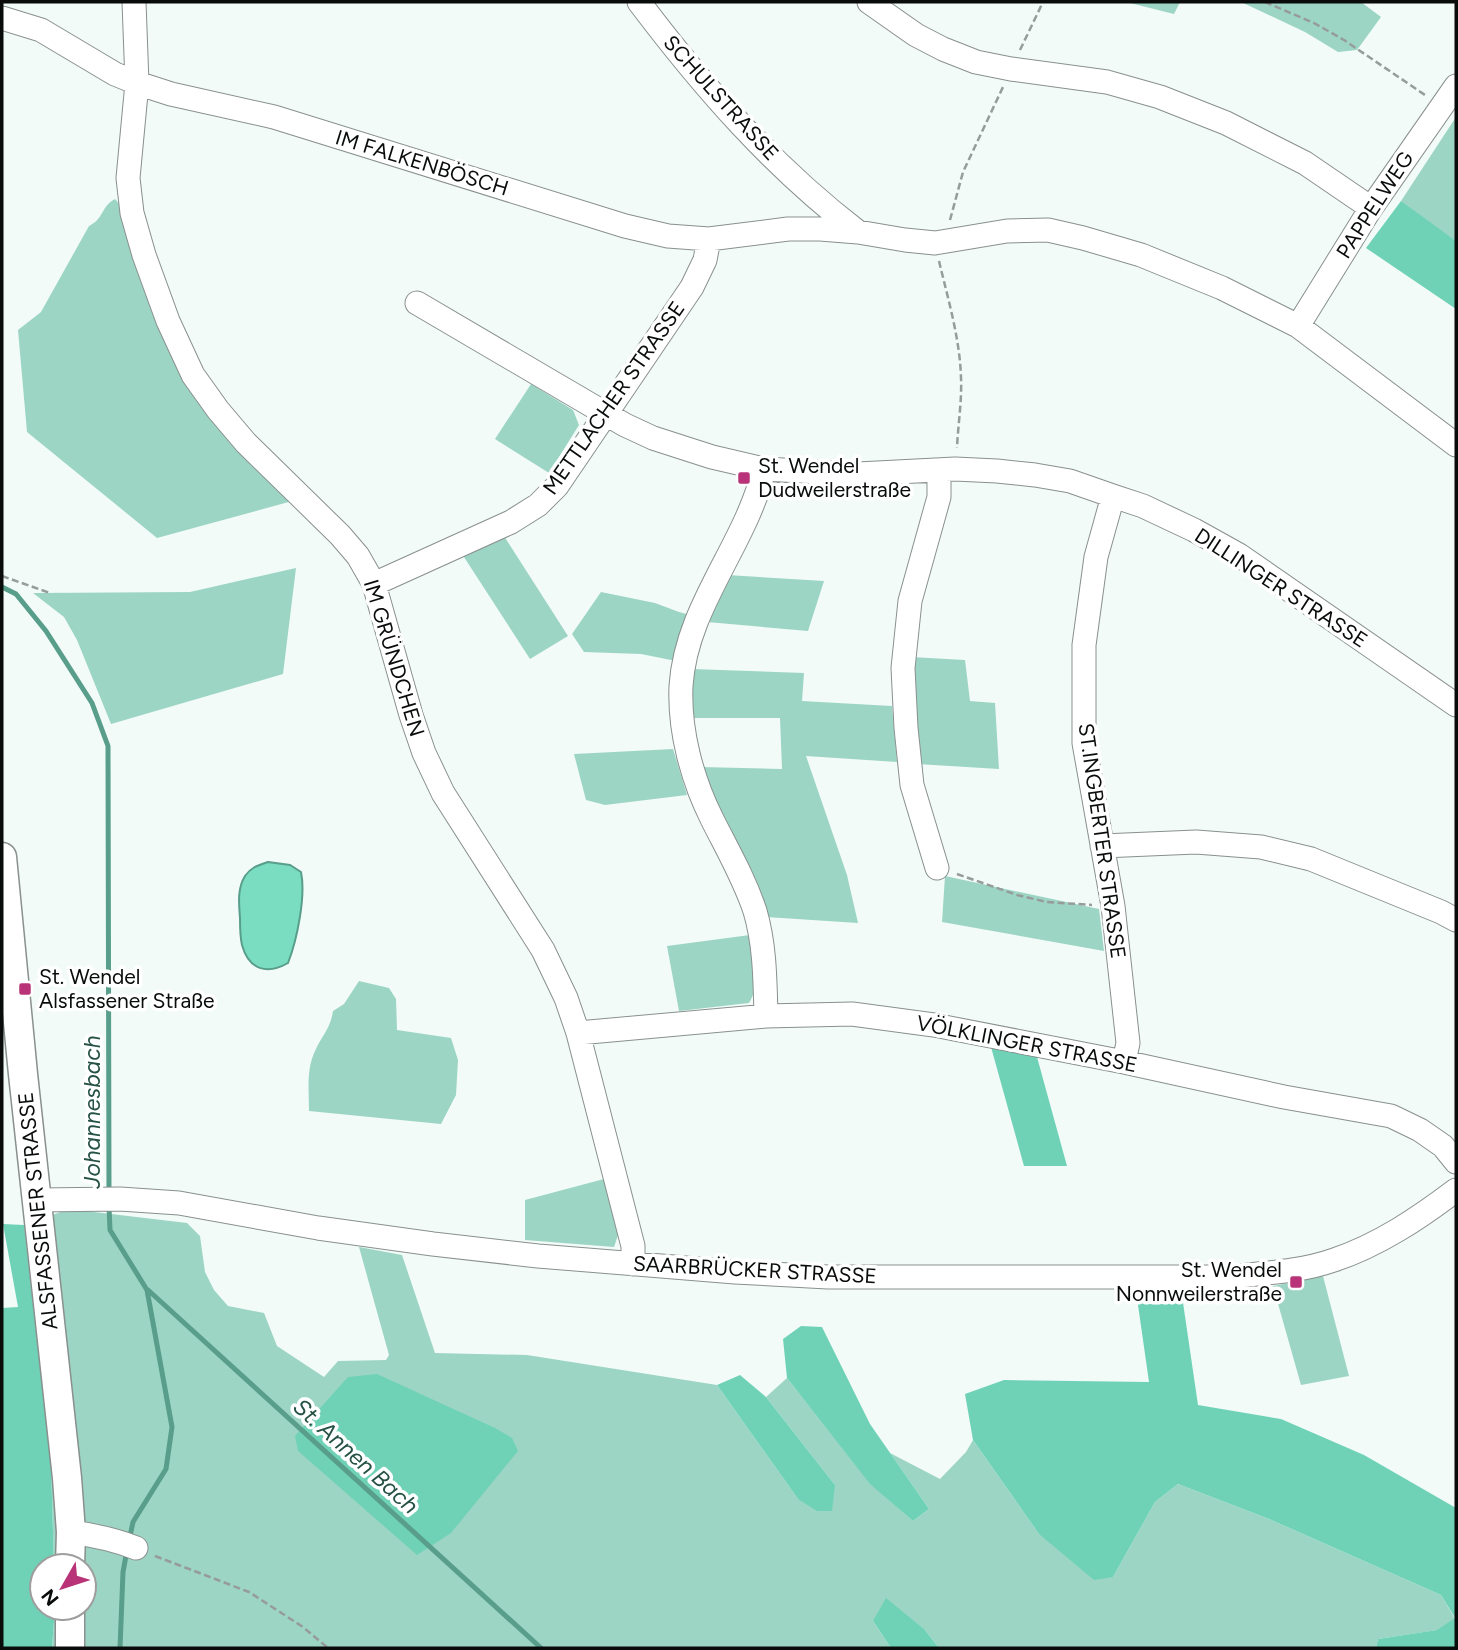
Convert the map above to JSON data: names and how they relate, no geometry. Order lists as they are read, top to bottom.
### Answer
{
  "streets": {
    "main road": ["ALSFASSENER STRASSE"],
    "street": [
      "SCHULSTRASSE",
      "IM FALKENBÖSCH",
      "PAPPELWEG",
      "METTLACHER STRASSE",
      "DILLINGER STRASSE",
      "IM GRÜNDCHEN",
      "ST.INGBERTER STRASSE",
      "VÖLKLINGER STRASSE",
      "SAARBRÜCKER STRASSE"
    ]
  },
  "crossings": [
    ["SCHULSTRASSE", "IM FALKENBÖSCH"],
    ["IM FALKENBÖSCH", "PAPPELWEG"],
    ["IM FALKENBÖSCH", "METTLACHER STRASSE"],
    ["IM FALKENBÖSCH", "IM GRÜNDCHEN"],
    ["METTLACHER STRASSE", "DILLINGER STRASSE"],
    ["METTLACHER STRASSE", "IM GRÜNDCHEN"],
    ["DILLINGER STRASSE", "ST.INGBERTER STRASSE"],
    ["IM GRÜNDCHEN", "VÖLKLINGER STRASSE"],
    ["IM GRÜNDCHEN", "SAARBRÜCKER STRASSE"],
    ["ST.INGBERTER STRASSE", "VÖLKLINGER STRASSE"],
    ["ALSFASSENER STRASSE", "SAARBRÜCKER STRASSE"]
  ],
  "water": ["Johannesbach", "St. Annen Bach"],
  "places": {
    "transit": ["St. Wendel Dudweilerstraße", "St. Wendel Alsfassener Straße", "St. Wendel Nonnweilerstraße"]
  },
  "north": "bottom left"
}
